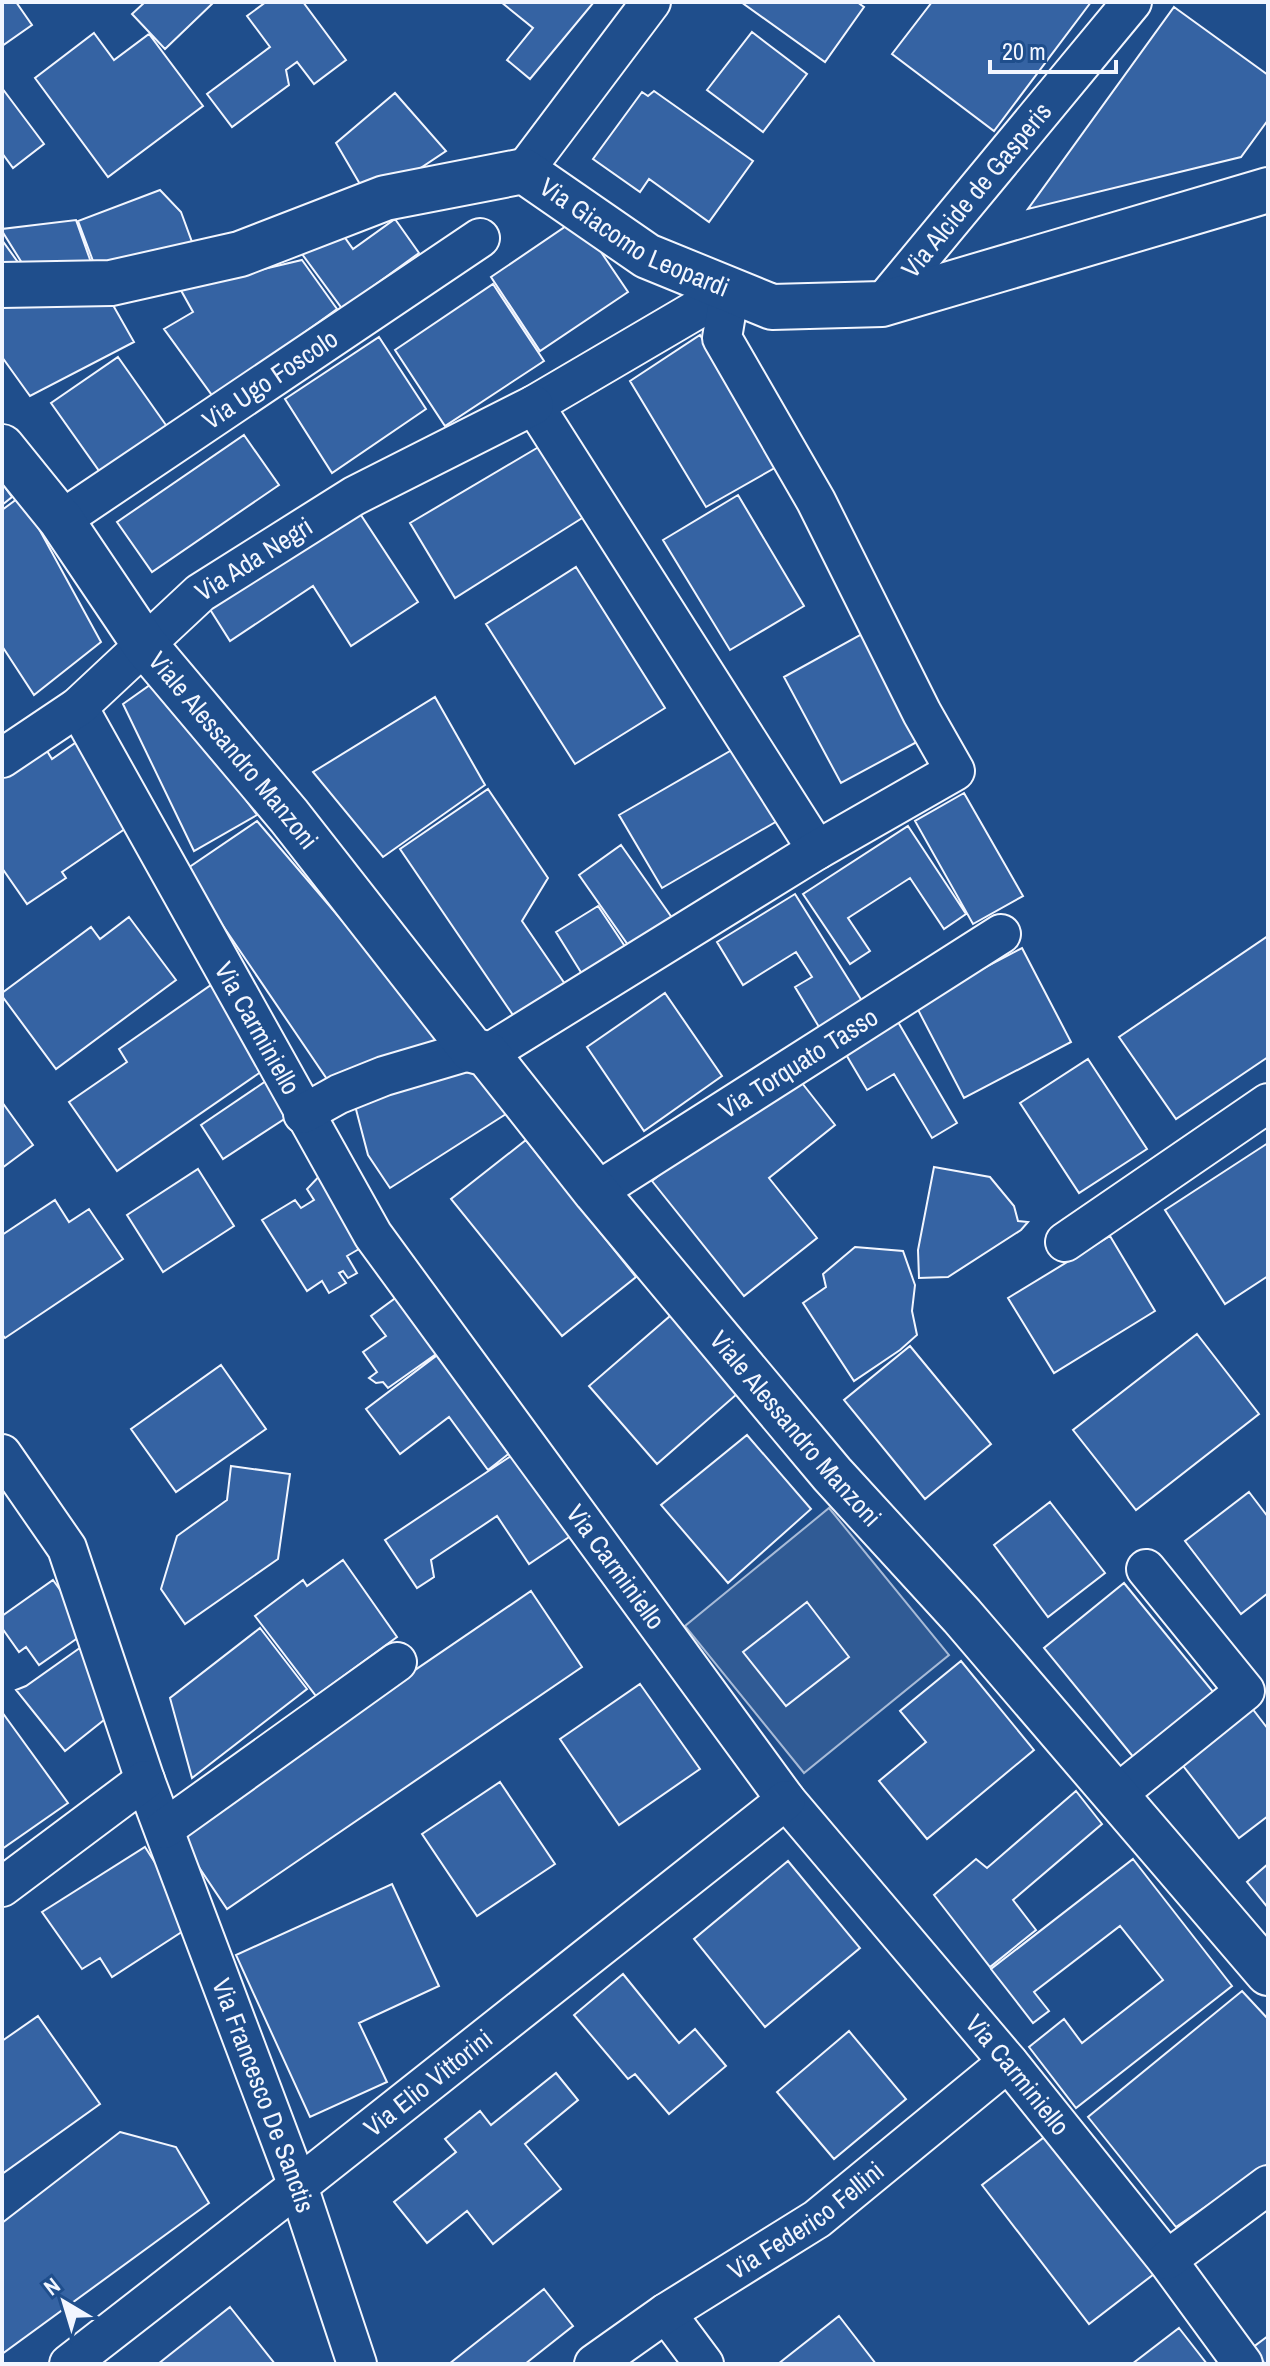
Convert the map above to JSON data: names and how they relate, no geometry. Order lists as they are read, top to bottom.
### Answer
{
  "streets": {
    "street": [
      "Via Alcide de Gasperis",
      "Via Giacomo Leopardi",
      "Via Ugo Foscolo",
      "Via Ada Negri",
      "Viale Alessandro Manzoni",
      "Via Carminiello",
      "Via Torquato Tasso",
      "Via Elio Vittorini",
      "Via Francesco De Sanctis",
      "Via Federico Fellini"
    ]
  },
  "crossings": [
    ["Via Alcide de Gasperis", "Via Giacomo Leopardi"],
    ["Via Giacomo Leopardi", "Via Ada Negri"],
    ["Via Ugo Foscolo", "Viale Alessandro Manzoni"],
    ["Via Ada Negri", "Viale Alessandro Manzoni"],
    ["Via Ada Negri", "Via Carminiello"],
    ["Viale Alessandro Manzoni", "Via Torquato Tasso"],
    ["Via Carminiello", "Via Elio Vittorini"],
    ["Via Carminiello", "Via Federico Fellini"],
    ["Via Elio Vittorini", "Via Francesco De Sanctis"]
  ],
  "scale_bar": "20 m",
  "north": "top left"
}
